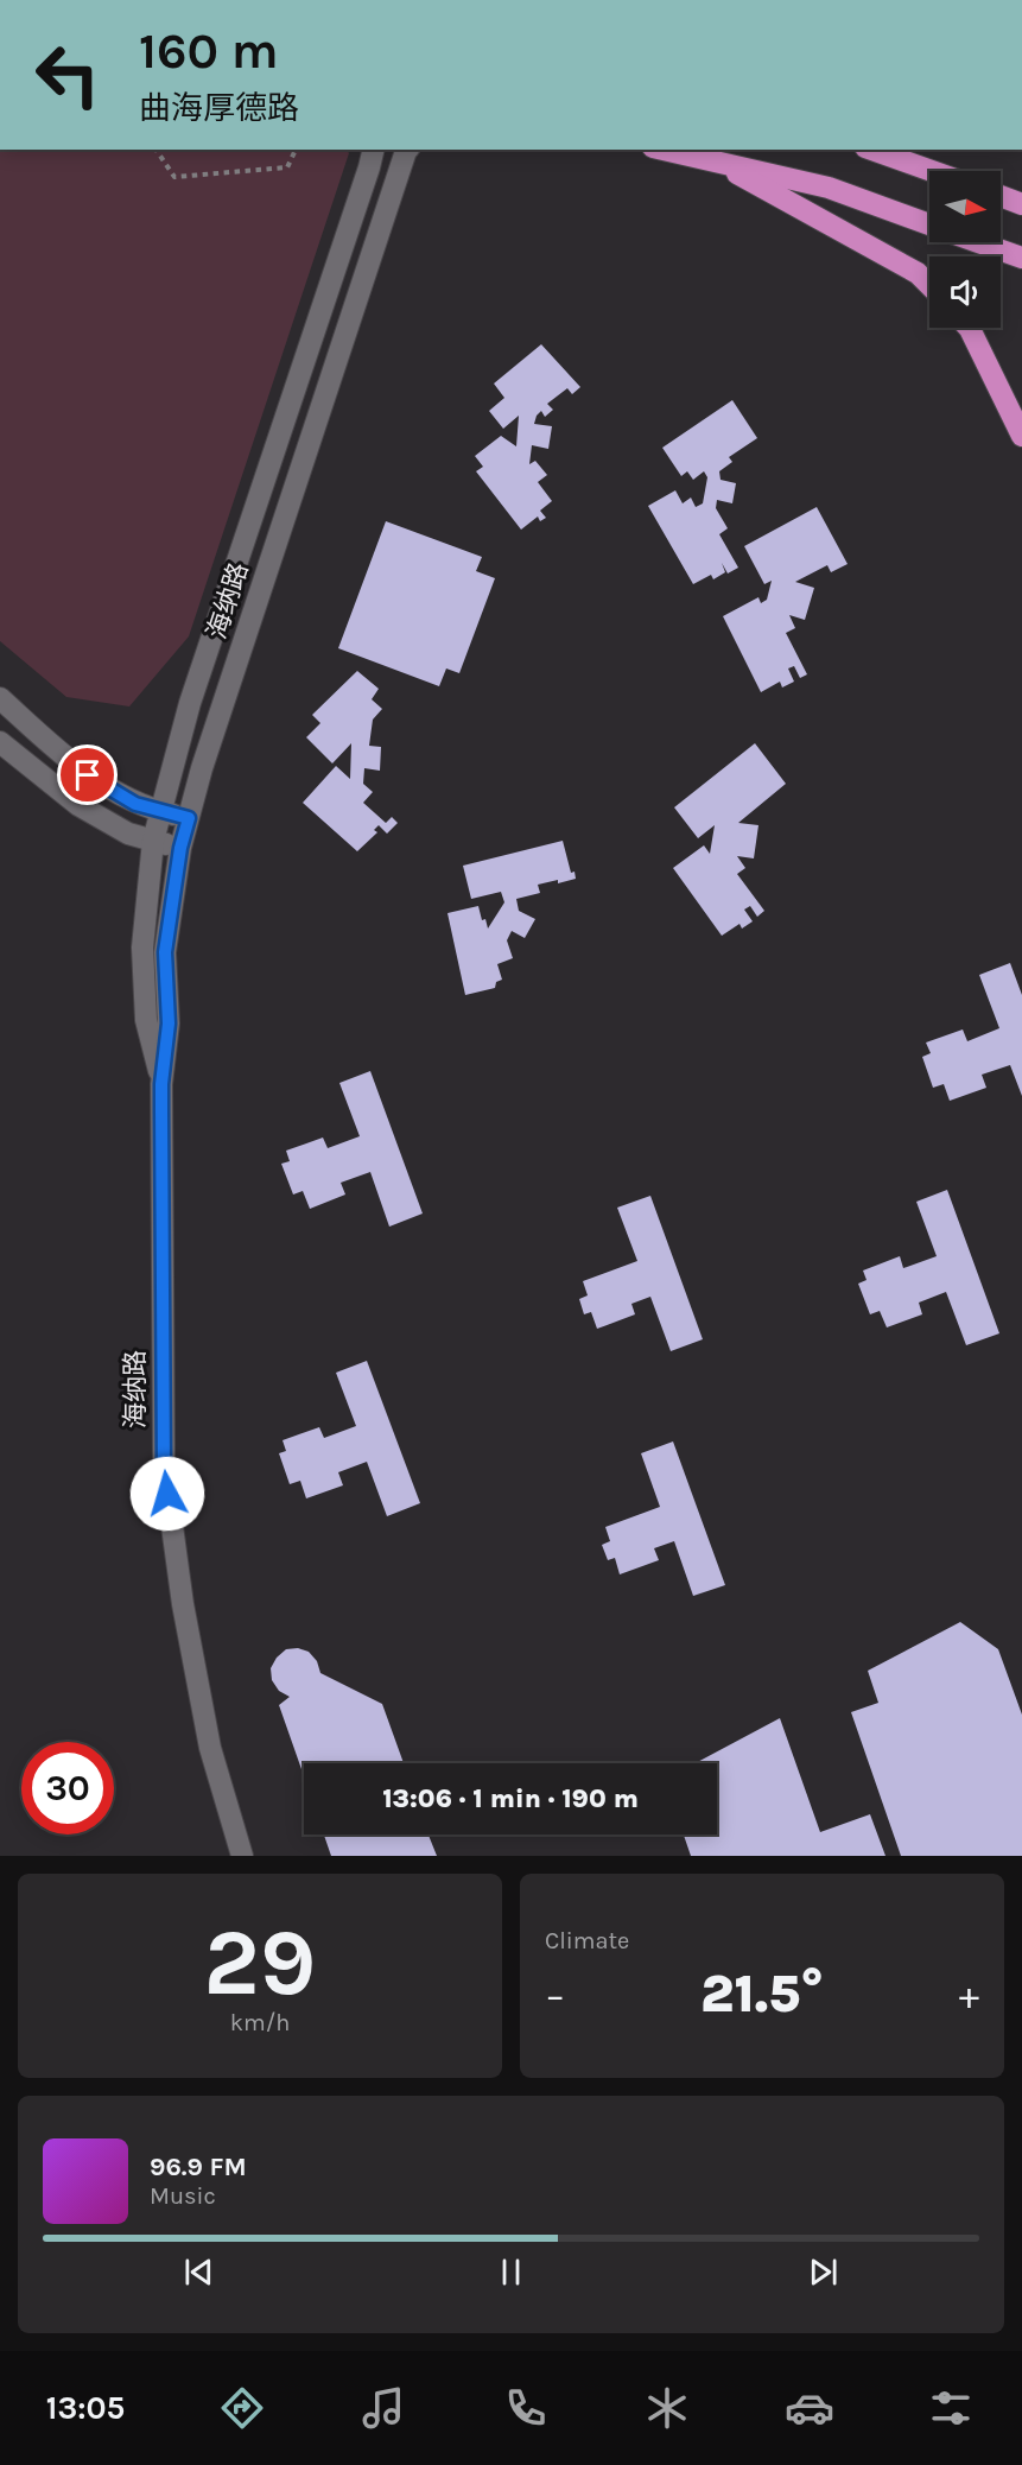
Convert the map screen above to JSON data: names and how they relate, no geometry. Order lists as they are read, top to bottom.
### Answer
{
  "streets": {
    "street": ["海纳路"]
  },
  "north": "right",
  "page": {
    "turn": ["160 m", "曲海厚德路"],
    "limit": "30",
    "trip": "13:06 · 1 min · 190 m",
    "tile": [
      ["29", "km/h"],
      "Climate"
    ],
    "heat": ["−", "21.5°", "+"],
    "song": ["96.9 FM", "Music"],
    "tabs": "13:05"
  }
}
